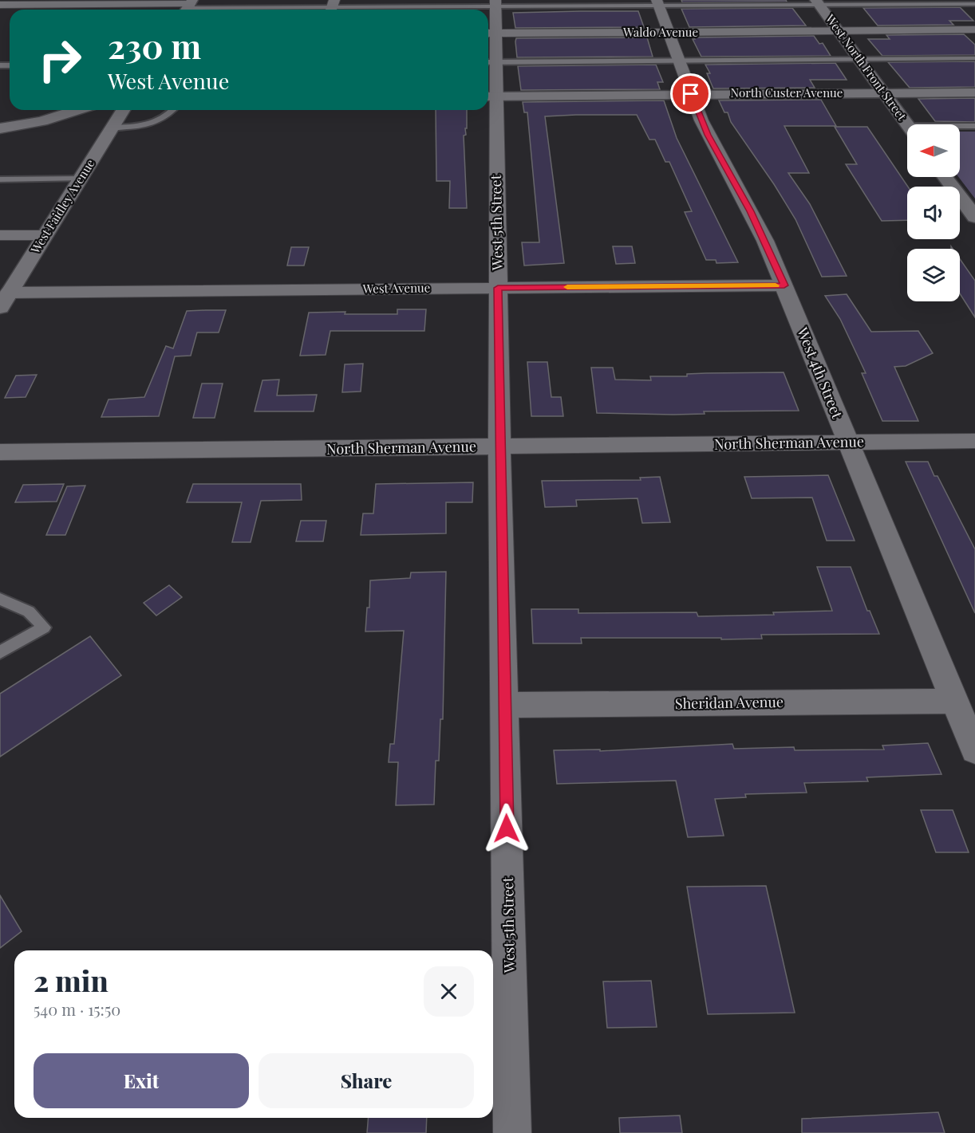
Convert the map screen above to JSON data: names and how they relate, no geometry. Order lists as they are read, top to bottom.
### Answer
{
  "streets": {
    "street": [
      "Waldo Avenue",
      "West North Front Street",
      "North Custer Avenue",
      "West Faidley Avenue",
      "West 5th Street",
      "West Avenue",
      "West 4th Street",
      "North Sherman Avenue",
      "Sheridan Avenue"
    ]
  },
  "crossings": [
    ["Waldo Avenue", "West North Front Street"],
    ["Waldo Avenue", "West 5th Street"],
    ["Waldo Avenue", "West 4th Street"],
    ["West North Front Street", "North Custer Avenue"],
    ["North Custer Avenue", "West 5th Street"],
    ["North Custer Avenue", "West 4th Street"],
    ["West Faidley Avenue", "West Avenue"],
    ["West 5th Street", "West Avenue"],
    ["West 5th Street", "North Sherman Avenue"],
    ["West 5th Street", "Sheridan Avenue"],
    ["West Avenue", "West 4th Street"],
    ["West 4th Street", "North Sherman Avenue"],
    ["West 4th Street", "Sheridan Avenue"]
  ],
  "north": "left",
  "page": {
    "turn": ["230 m", "West Avenue"],
    "heading": ["2 min", "540 m · 15:50"],
    "buttons": ["Exit", "Share"]
  }
}
